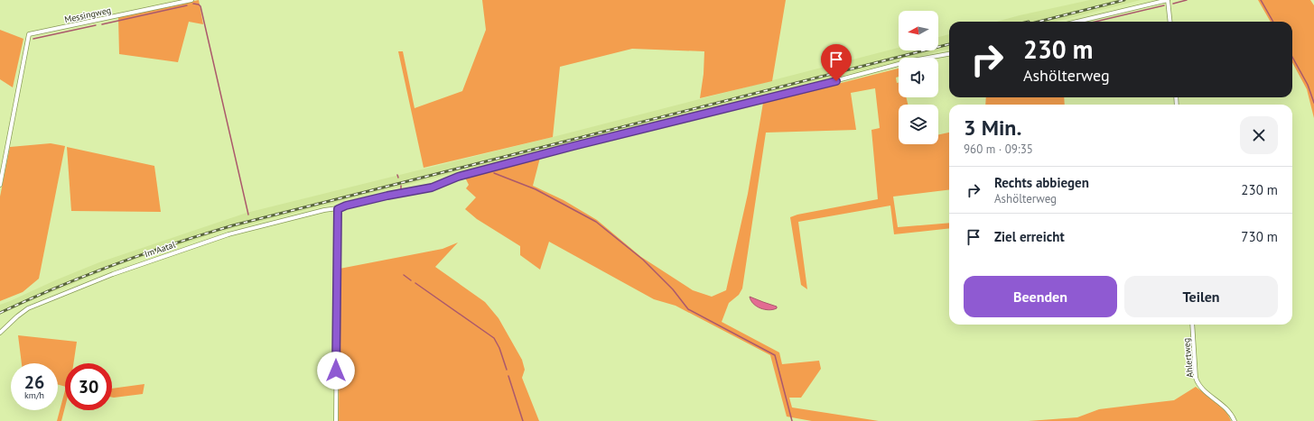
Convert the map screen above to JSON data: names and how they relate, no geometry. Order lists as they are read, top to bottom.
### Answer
{
  "streets": {
    "street": ["Messingweg", "Im Aatal", "Ahlertweg"]
  },
  "north": "left",
  "page": {
    "turn": ["230 m", "Ashölterweg"],
    "heading": ["3 Min.", "960 m · 09:35"],
    "list": [
      {
        "name": "Rechts abbiegen",
        "note": "Ashölterweg",
        "value": "230 m"
      },
      {
        "name": "Ziel erreicht",
        "value": "730 m"
      }
    ],
    "buttons": ["Beenden", "Teilen"],
    "speed": "26 km/h",
    "limit": "30"
  }
}
